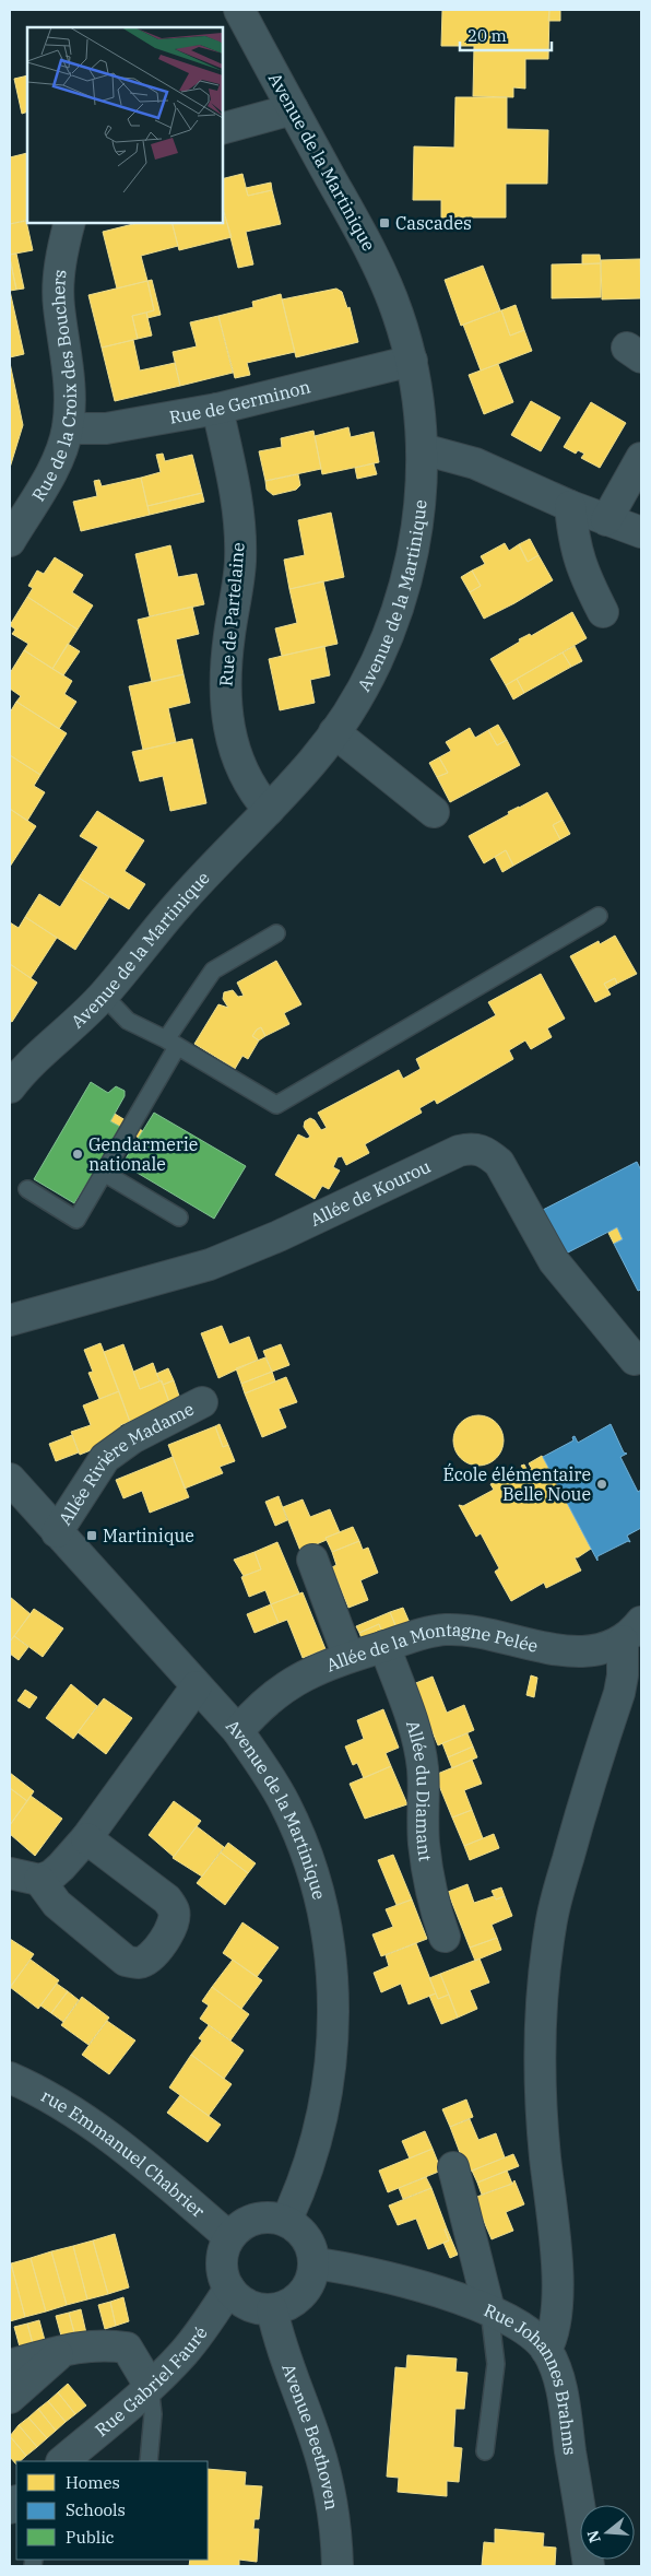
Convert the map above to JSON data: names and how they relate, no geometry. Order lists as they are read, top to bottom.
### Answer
{
  "streets": {
    "street": [
      "Avenue de la Martinique",
      "Rue de la Croix des Bouchers",
      "Rue de Germinon",
      "Rue de Partelaine",
      "Allée de Kourou",
      "Allée Rivière Madame",
      "Allée de la Montagne Pelée",
      "Allée du Diamant",
      "rue Emmanuel Chabrier",
      "Rue Gabriel Fauré",
      "Rue Johannes Brahms",
      "Avenue Beethoven"
    ]
  },
  "crossings": [
    ["Avenue de la Martinique", "Rue de Germinon"],
    ["Avenue de la Martinique", "Rue de Partelaine"],
    ["Avenue de la Martinique", "Allée Rivière Madame"],
    ["Avenue de la Martinique", "Allée de la Montagne Pelée"],
    ["Avenue de la Martinique", "rue Emmanuel Chabrier"],
    ["Avenue de la Martinique", "Rue Gabriel Fauré"],
    ["Avenue de la Martinique", "Rue Johannes Brahms"],
    ["Avenue de la Martinique", "Avenue Beethoven"],
    ["Rue de la Croix des Bouchers", "Rue de Germinon"],
    ["Rue de Germinon", "Rue de Partelaine"],
    ["Allée de la Montagne Pelée", "Allée du Diamant"],
    ["rue Emmanuel Chabrier", "Rue Gabriel Fauré"],
    ["rue Emmanuel Chabrier", "Rue Johannes Brahms"],
    ["rue Emmanuel Chabrier", "Avenue Beethoven"],
    ["Rue Gabriel Fauré", "Rue Johannes Brahms"],
    ["Rue Gabriel Fauré", "Avenue Beethoven"],
    ["Rue Johannes Brahms", "Avenue Beethoven"]
  ],
  "places": {
    "transit": ["Cascades", "Martinique"],
    "other": ["Gendarmerie nationale", "École élémentaire Belle Noue"]
  },
  "legend": ["Homes", "Schools", "Public"],
  "scale_bar": "20 m",
  "north": "left"
}
